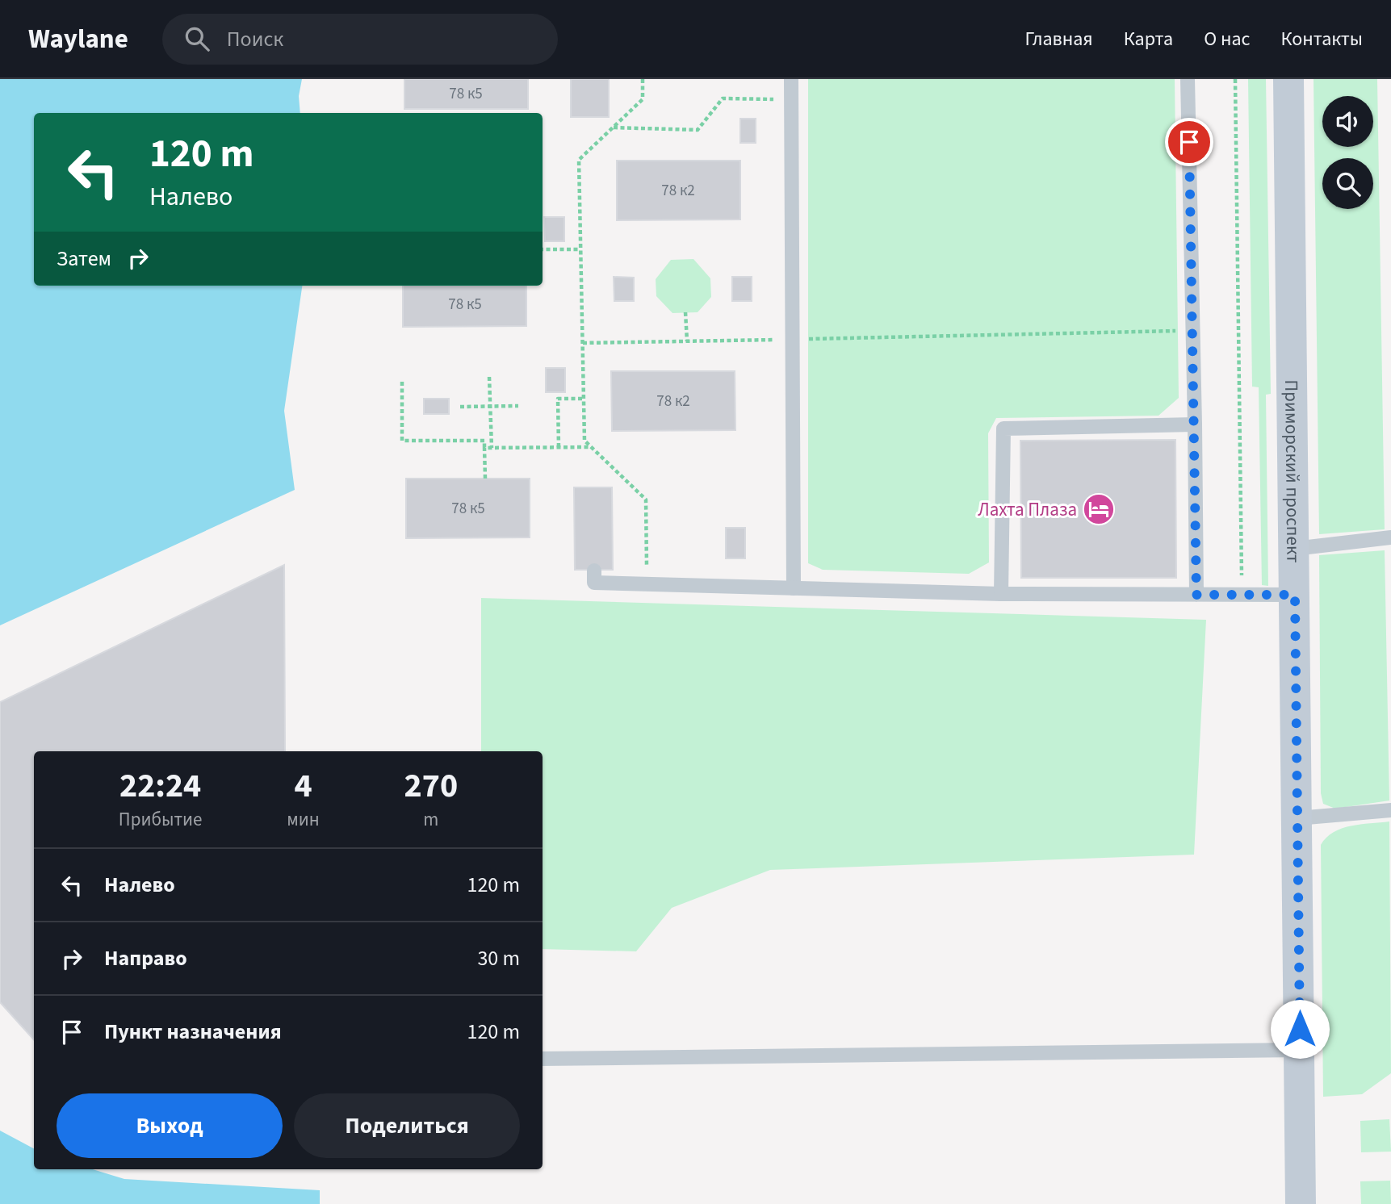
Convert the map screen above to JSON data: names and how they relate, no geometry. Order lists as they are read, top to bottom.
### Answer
{
  "streets": {
    "street": ["Приморский проспект"]
  },
  "places": {
    "hotel": ["Лахта Плаза"]
  },
  "house_numbers": [
    "78 к5",
    "78 к2",
    "78 к5",
    "78 к2",
    "78 к5"
  ],
  "page": {
    "header": "Waylane",
    "search": "Поиск",
    "nav": [
      "Главная",
      "Карта",
      "О нас",
      "Контакты"
    ],
    "turn": ["120 m", "Налево"],
    "then": "Затем",
    "eta": [
      "22:24",
      "Прибытие",
      "4",
      "мин",
      "270",
      "m"
    ],
    "list": [
      {
        "name": "Налево",
        "value": "120 m"
      },
      {
        "name": "Направо",
        "value": "30 m"
      },
      {
        "name": "Пункт назначения",
        "value": "120 m"
      }
    ],
    "buttons": ["Выход", "Поделиться"]
  }
}
